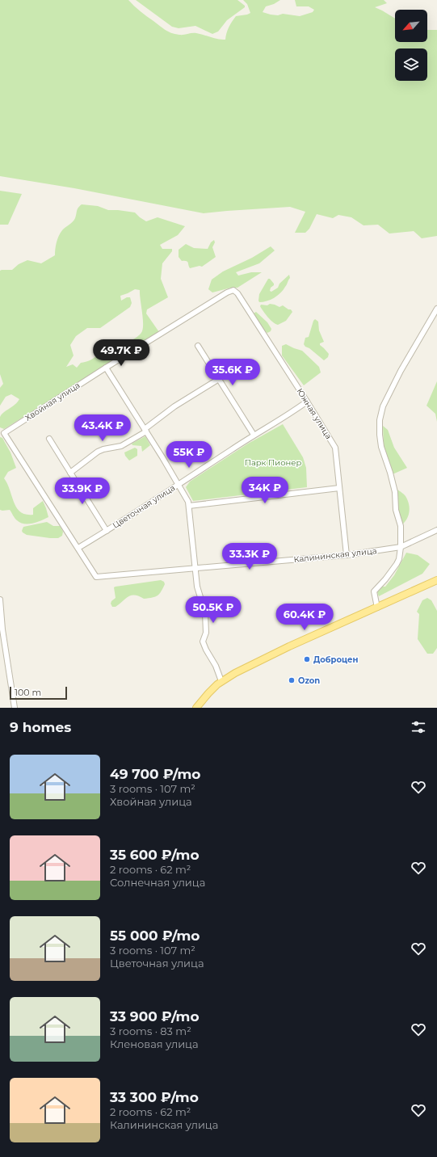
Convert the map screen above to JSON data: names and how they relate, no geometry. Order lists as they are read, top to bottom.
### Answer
{
  "streets": {
    "street": [
      "Хвойная улица",
      "Южная улица",
      "Цветочная улица",
      "Калининская улица"
    ]
  },
  "crossings": [
    ["Хвойная улица", "Южная улица"],
    ["Хвойная улица", "Цветочная улица"],
    ["Хвойная улица", "Калининская улица"],
    ["Южная улица", "Цветочная улица"],
    ["Южная улица", "Калининская улица"],
    ["Цветочная улица", "Калининская улица"]
  ],
  "parks": ["Парк Пионер"],
  "places": ["Доброцен", "Ozon"],
  "scale_bar": "100 m",
  "north": "bottom left",
  "page": {
    "price": [
      "49.7K ₽",
      "35.6K ₽",
      "43.4K ₽",
      "55K ₽",
      "34K ₽",
      "33.9K ₽",
      "33.3K ₽",
      "50.5K ₽",
      "60.4K ₽"
    ],
    "scale": "100 m",
    "heading": "9 homes",
    "list": [
      {
        "name": "49 700 ₽/mo",
        "note": "3 rooms · 107 m² · Хвойная улица"
      },
      {
        "name": "35 600 ₽/mo",
        "note": "2 rooms · 62 m² · Солнечная улица"
      },
      {
        "name": "55 000 ₽/mo",
        "note": "3 rooms · 107 m² · Цветочная улица"
      },
      {
        "name": "33 900 ₽/mo",
        "note": "3 rooms · 83 m² · Кленовая улица"
      },
      {
        "name": "33 300 ₽/mo",
        "note": "2 rooms · 62 m² · Калининская улица"
      }
    ]
  }
}
